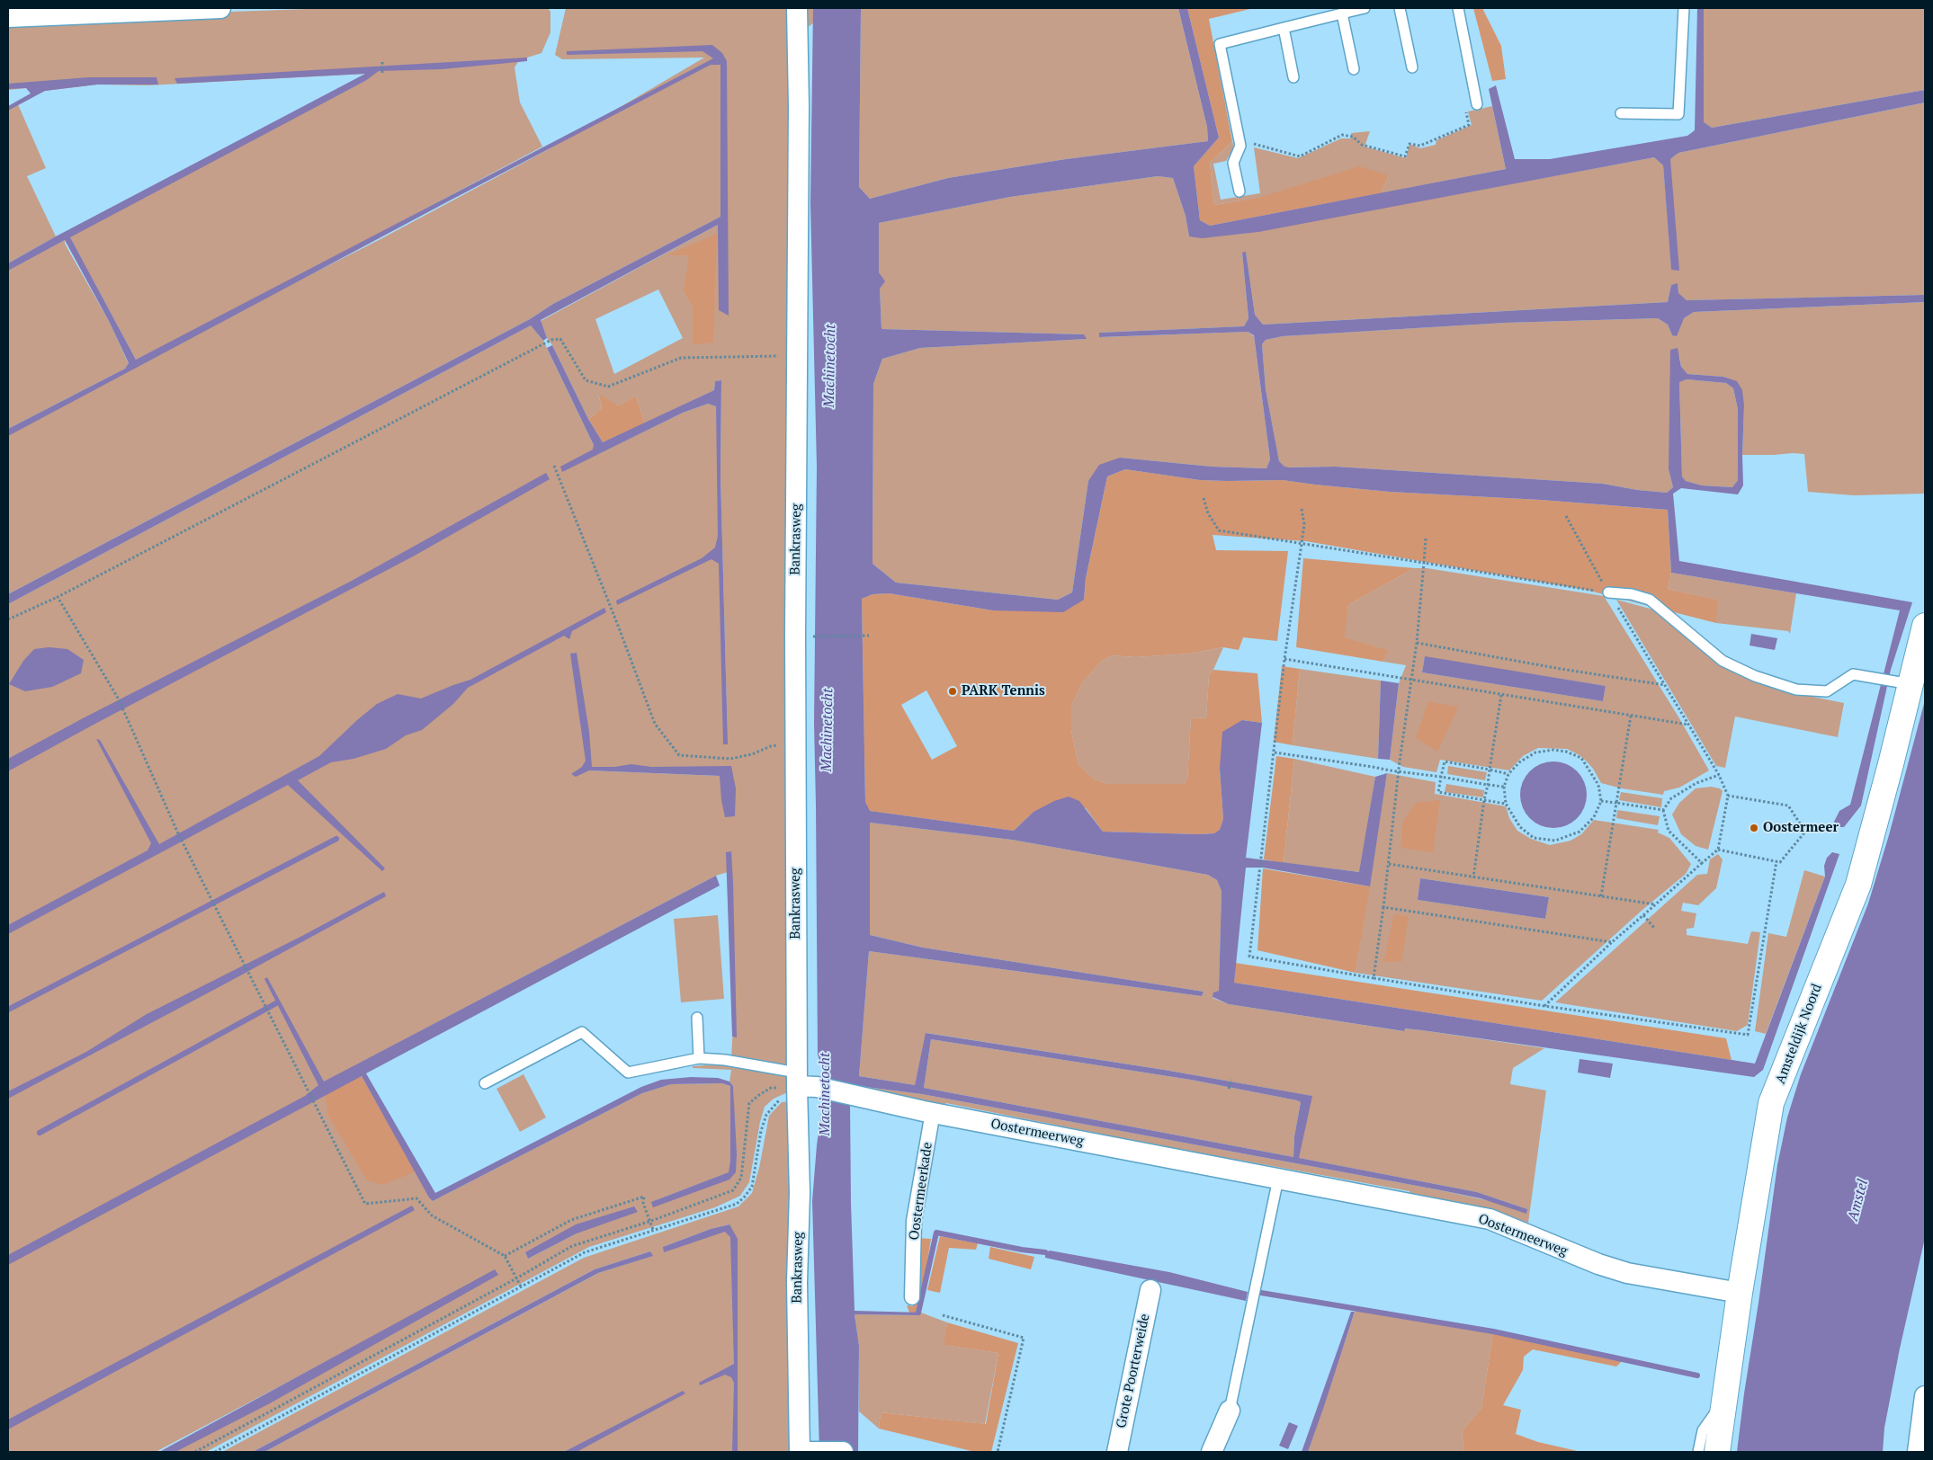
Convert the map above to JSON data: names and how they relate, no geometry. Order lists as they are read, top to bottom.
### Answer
{
  "streets": {
    "street": [
      "Bankrasweg",
      "Amsteldijk Noord",
      "Oostermeerweg",
      "Oostermeerkade",
      "Grote Poorterweide"
    ]
  },
  "crossings": [
    ["Bankrasweg", "Oostermeerweg"],
    ["Amsteldijk Noord", "Oostermeerweg"],
    ["Oostermeerweg", "Oostermeerkade"]
  ],
  "water": ["Machinetocht", "Amstel"],
  "places": ["PARK Tennis", "Oostermeer"]
}
